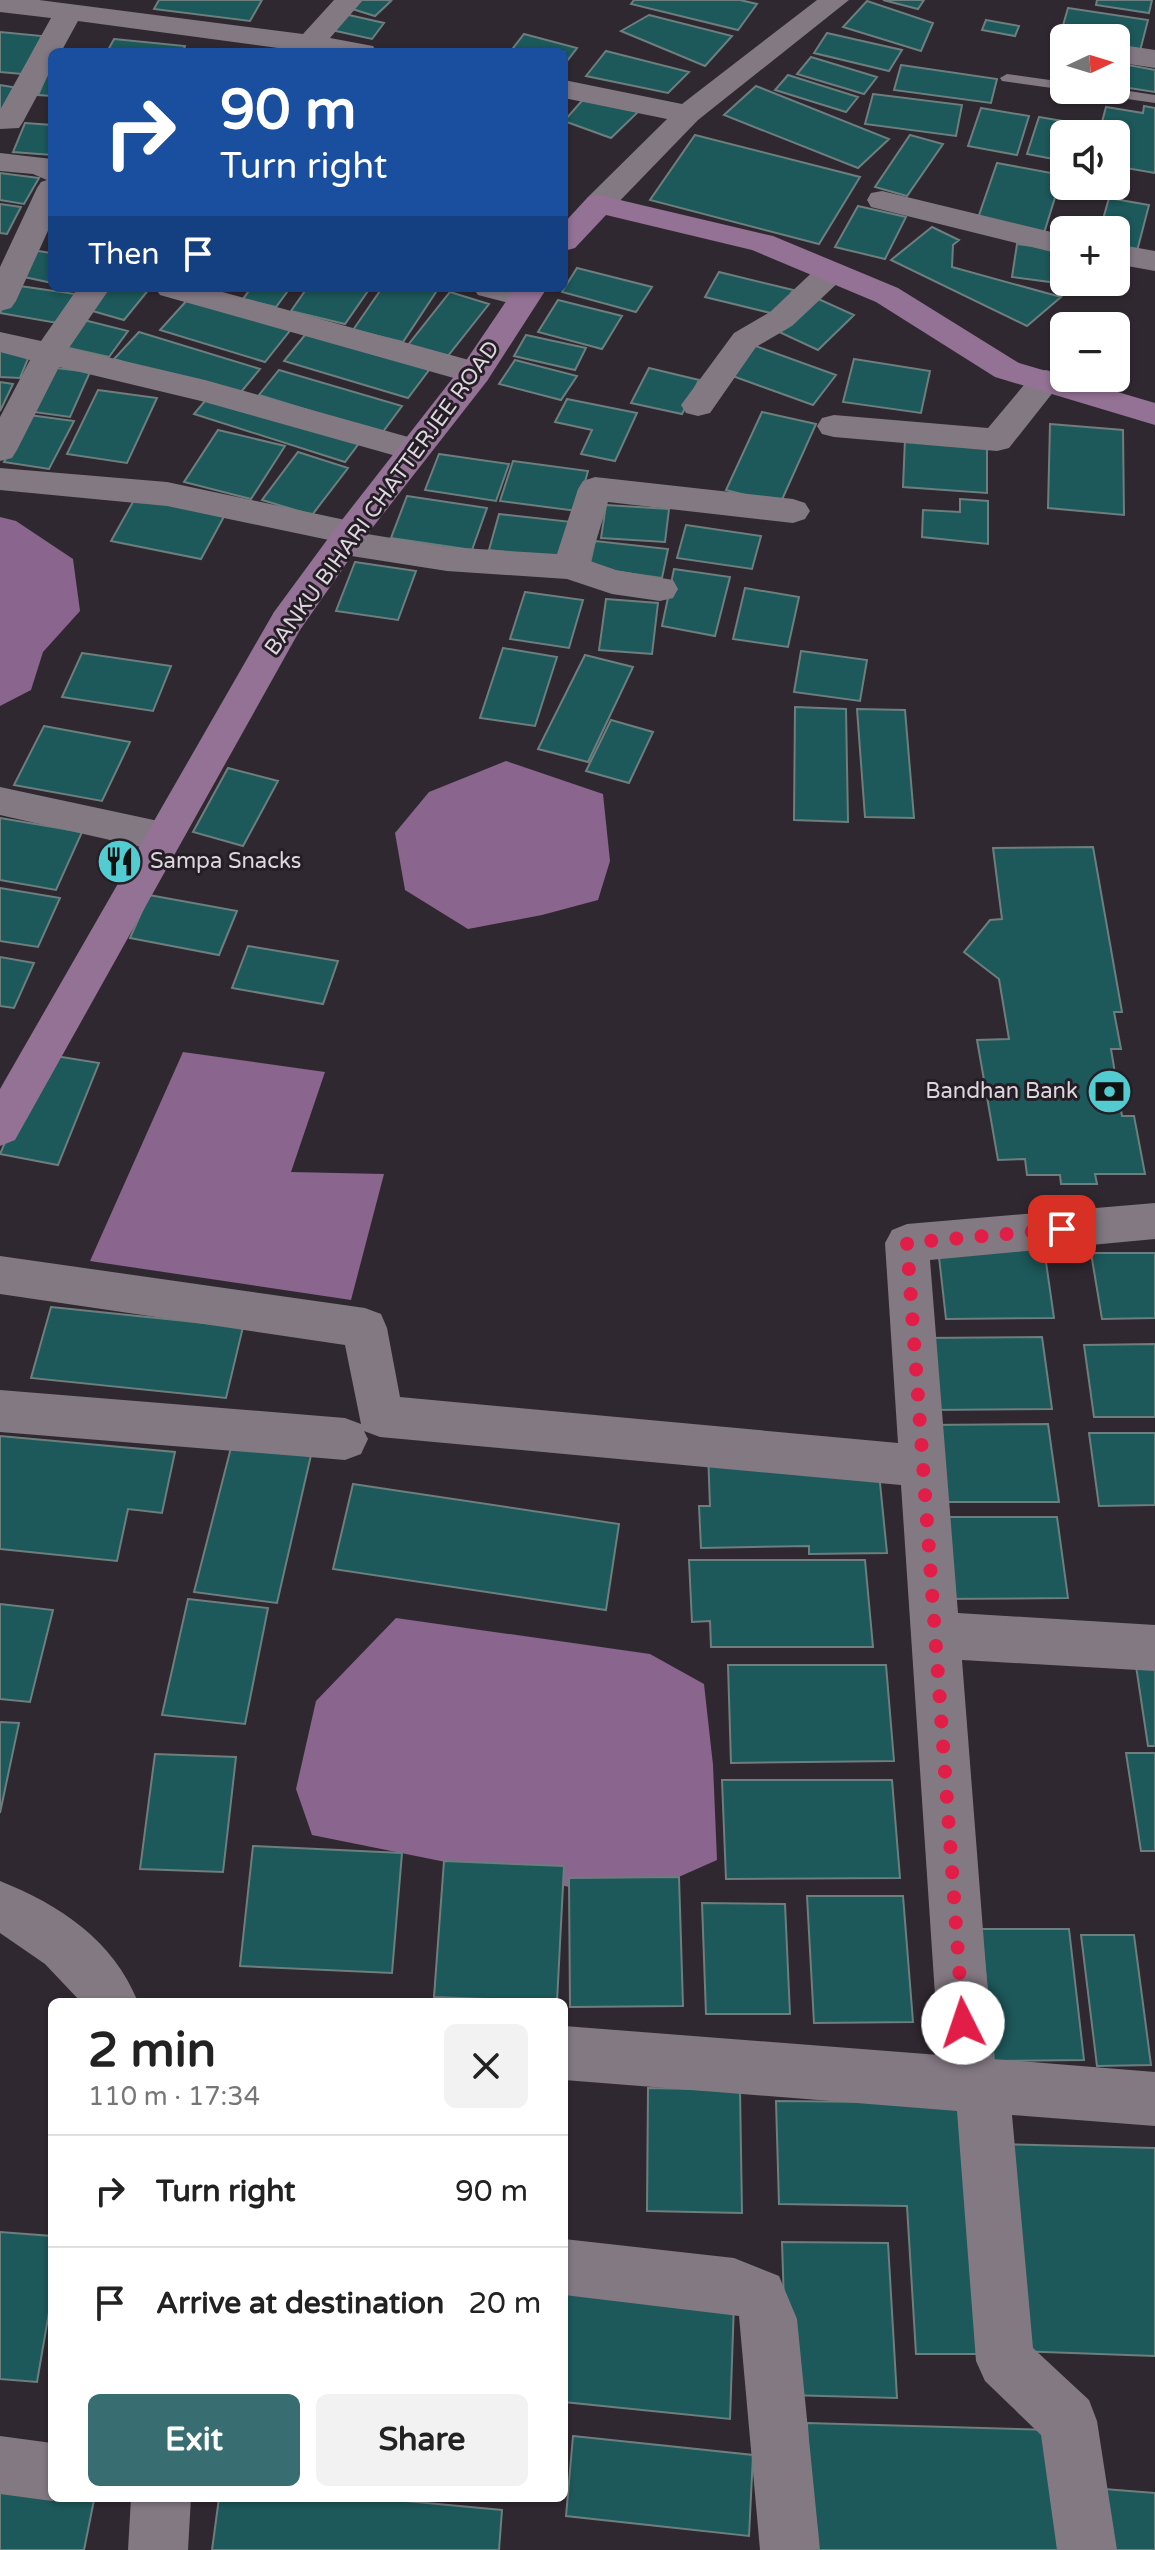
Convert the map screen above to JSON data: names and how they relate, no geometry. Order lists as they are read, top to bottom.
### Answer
{
  "streets": {
    "main road": ["BANKU BIHARI CHATTERJEE ROAD"]
  },
  "places": {
    "restaurant": ["Sampa Snacks"],
    "bank": ["Bandhan Bank"]
  },
  "north": "right",
  "page": {
    "map_buttons": ["+", "−"],
    "turn": ["90 m", "Turn right"],
    "then": "Then",
    "heading": ["2 min", "110 m · 17:34"],
    "list": [
      {
        "name": "Turn right",
        "value": "90 m"
      },
      {
        "name": "Arrive at destination",
        "value": "20 m"
      }
    ],
    "buttons": ["Exit", "Share"]
  }
}
